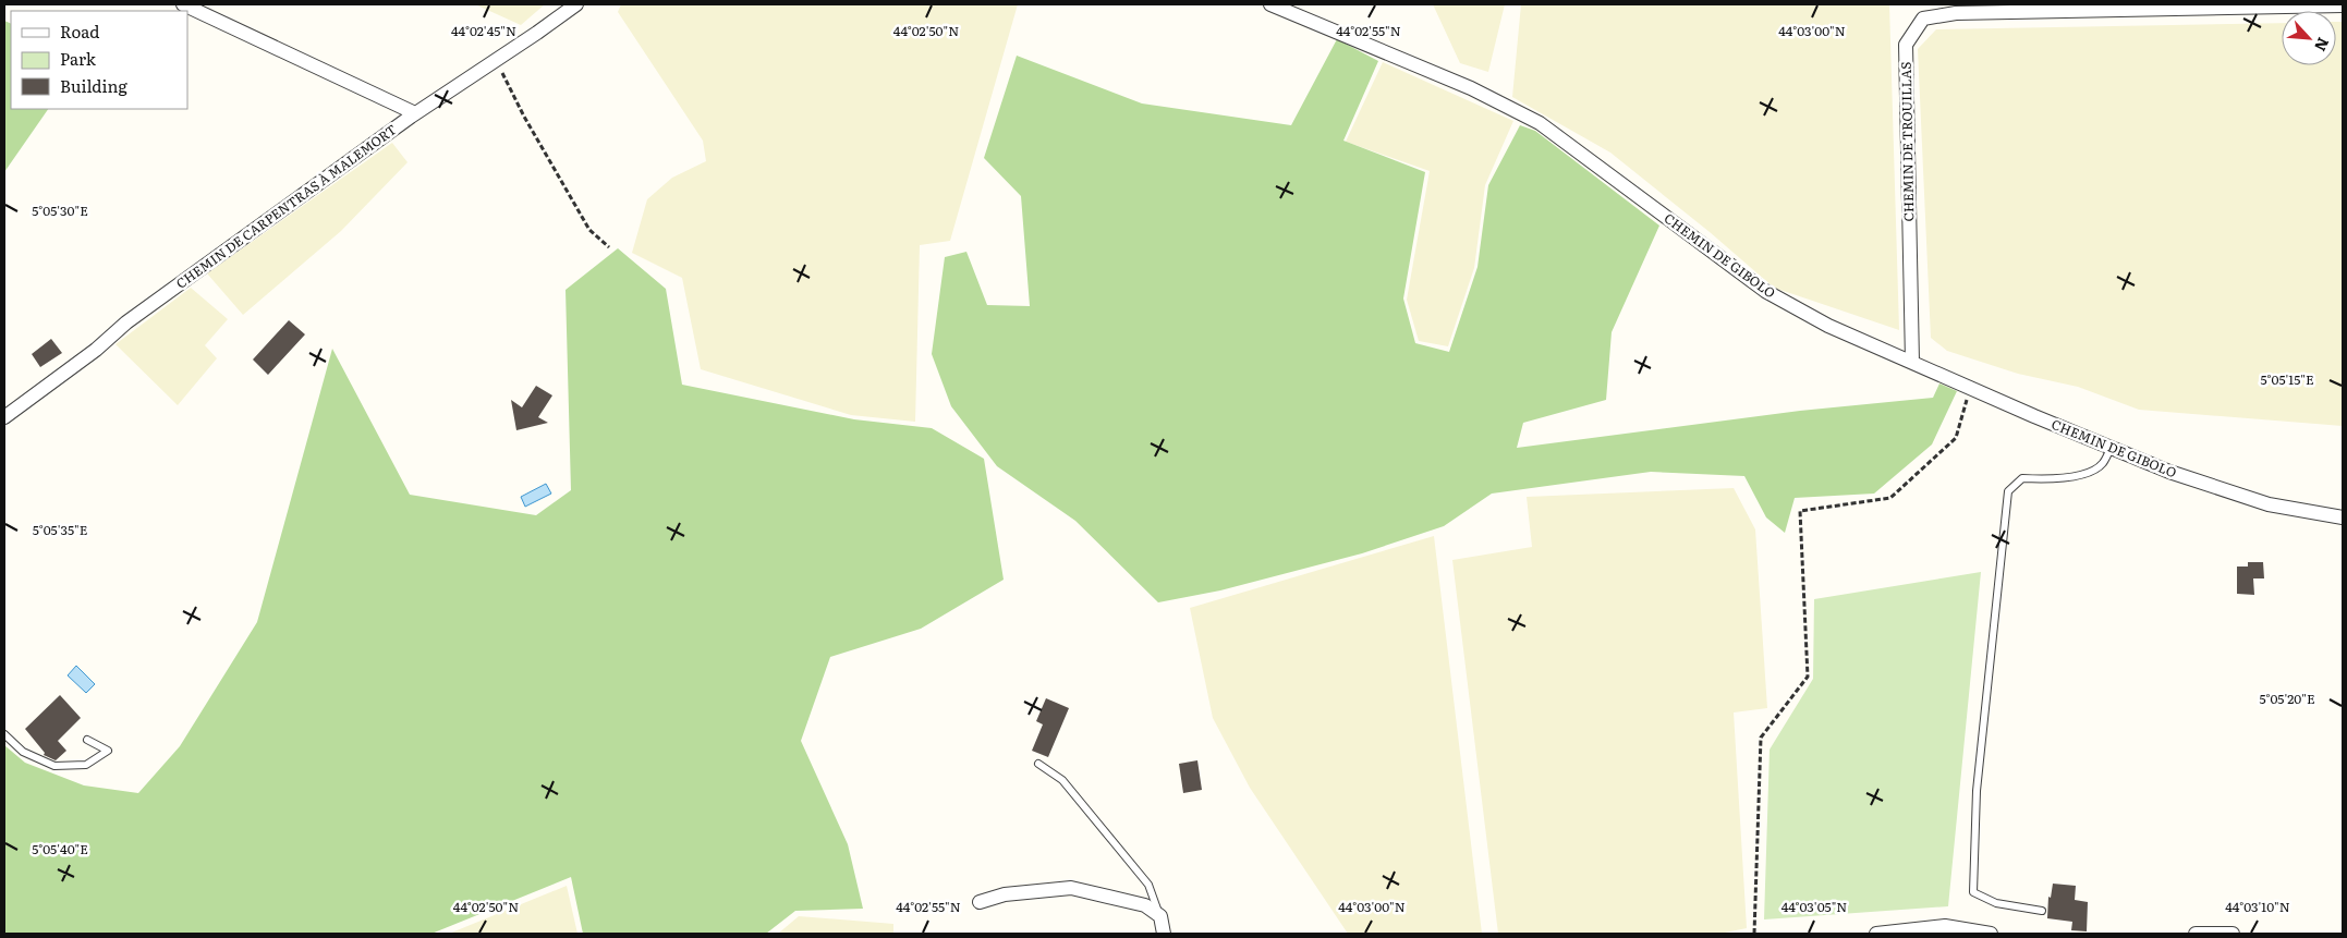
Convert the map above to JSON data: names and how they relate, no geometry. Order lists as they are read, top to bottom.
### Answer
{
  "streets": {
    "street": ["CHEMIN DE TROUILLAS", "CHEMIN DE CARPENTRAS À MALEMORT", "CHEMIN DE GIBOLO"]
  },
  "crossings": [
    ["CHEMIN DE TROUILLAS", "CHEMIN DE GIBOLO"]
  ],
  "legend": ["Road", "Park", "Building"],
  "north": "bottom right",
  "coordinates": [
    "44°03'00\"N",
    "44°02'45\"N",
    "44°02'50\"N",
    "44°02'55\"N",
    "5°05'30\"E",
    "5°05'15\"E",
    "5°05'35\"E",
    "5°05'20\"E",
    "5°05'40\"E",
    "44°03'05\"N",
    "44°03'10\"N"
  ]
}
